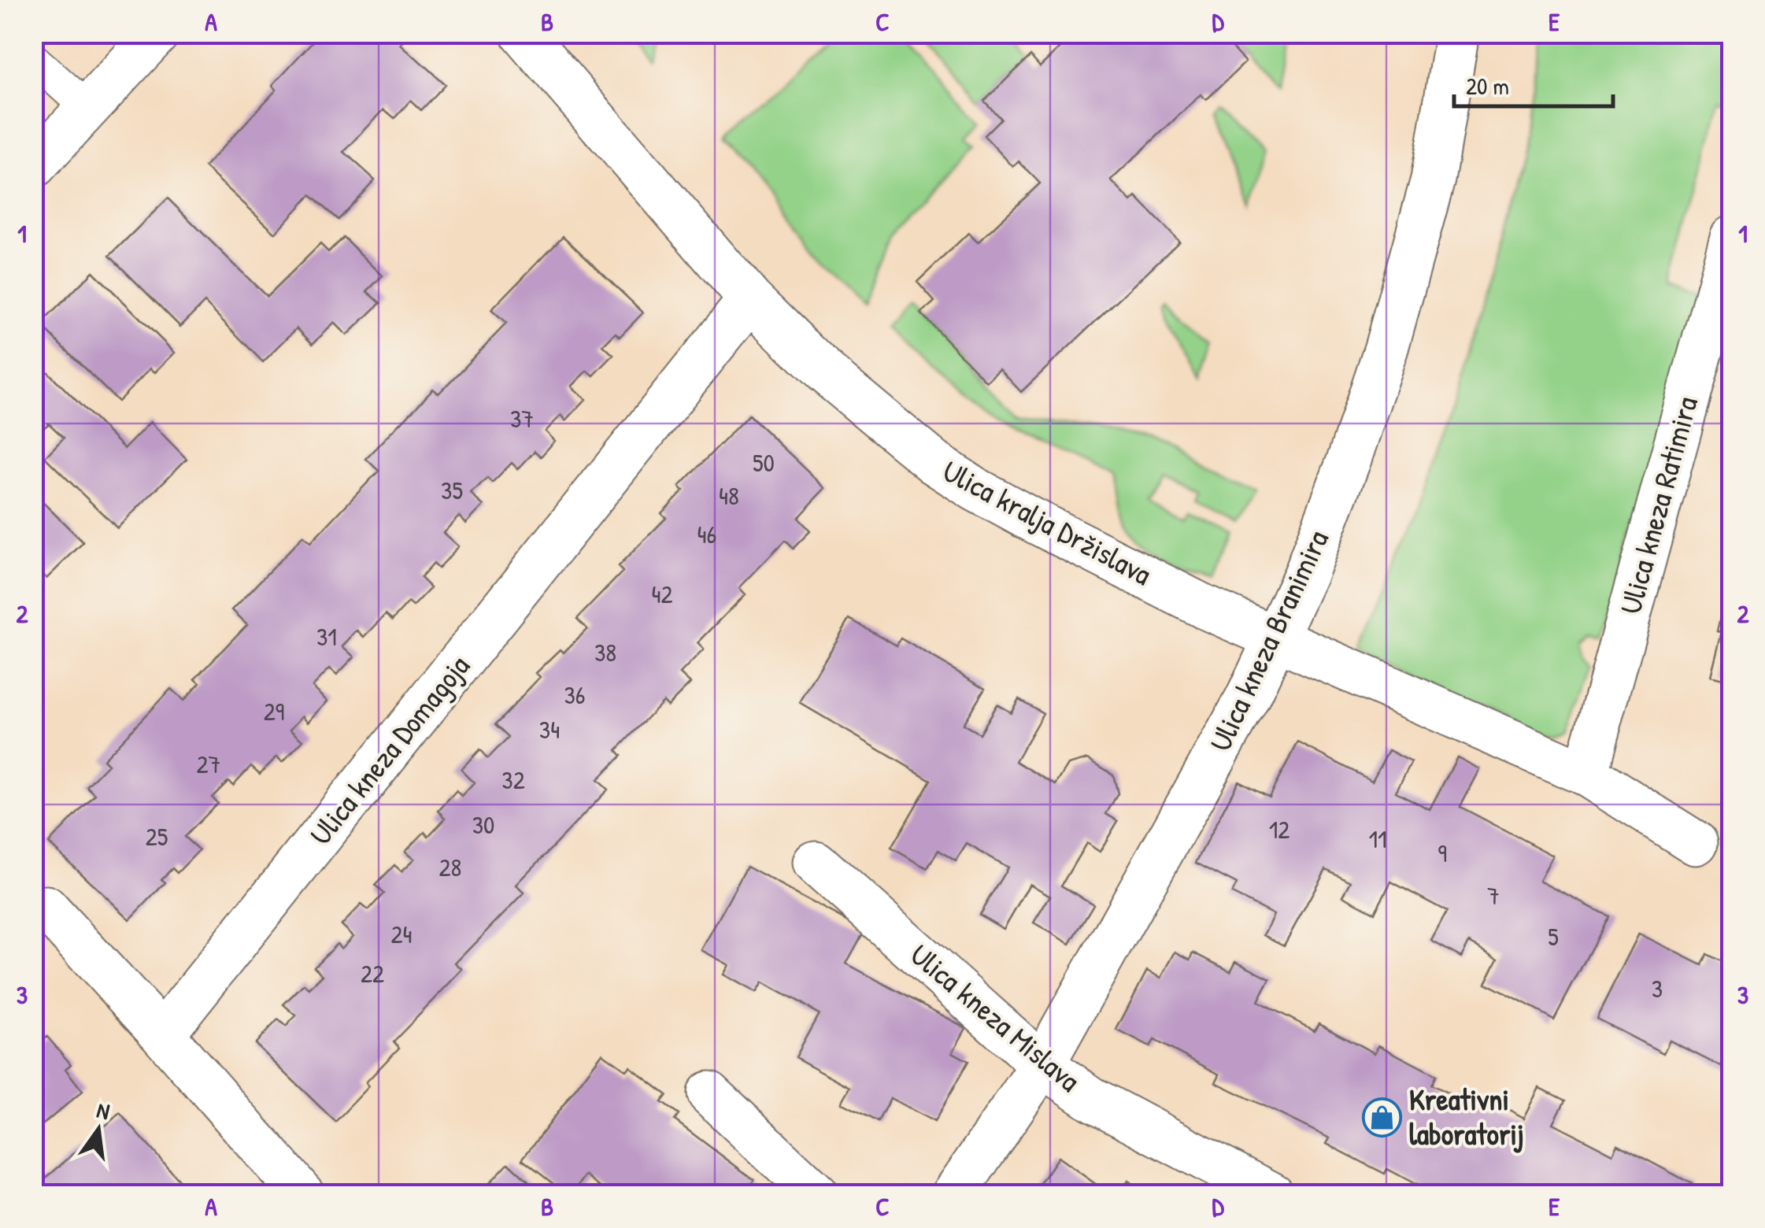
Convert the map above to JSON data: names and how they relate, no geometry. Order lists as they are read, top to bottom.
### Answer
{
  "streets": {
    "street": [
      "Ulica kneza Ratimira",
      "Ulica kralja Držislava",
      "Ulica kneza Branimira",
      "Ulica kneza Domagoja",
      "Ulica kneza Mislava"
    ]
  },
  "crossings": [
    ["Ulica kneza Ratimira", "Ulica kralja Držislava"],
    ["Ulica kralja Držislava", "Ulica kneza Branimira"],
    ["Ulica kralja Držislava", "Ulica kneza Domagoja"],
    ["Ulica kneza Branimira", "Ulica kneza Mislava"]
  ],
  "places": {
    "shop": ["Kreativni laboratorij"]
  },
  "house_numbers": [
    "37",
    "50",
    "35",
    "48",
    "46",
    "42",
    "31",
    "38",
    "36",
    "29",
    "34",
    "27",
    "32",
    "30",
    "12",
    "25",
    "11",
    "9",
    "28",
    "7",
    "24",
    "5",
    "22",
    "3"
  ],
  "scale_bar": "20 m",
  "north": "top",
  "grid": {
    "columns": [
      "A",
      "B",
      "C",
      "D",
      "E"
    ],
    "rows": ["1", "2", "3"]
  }
}
